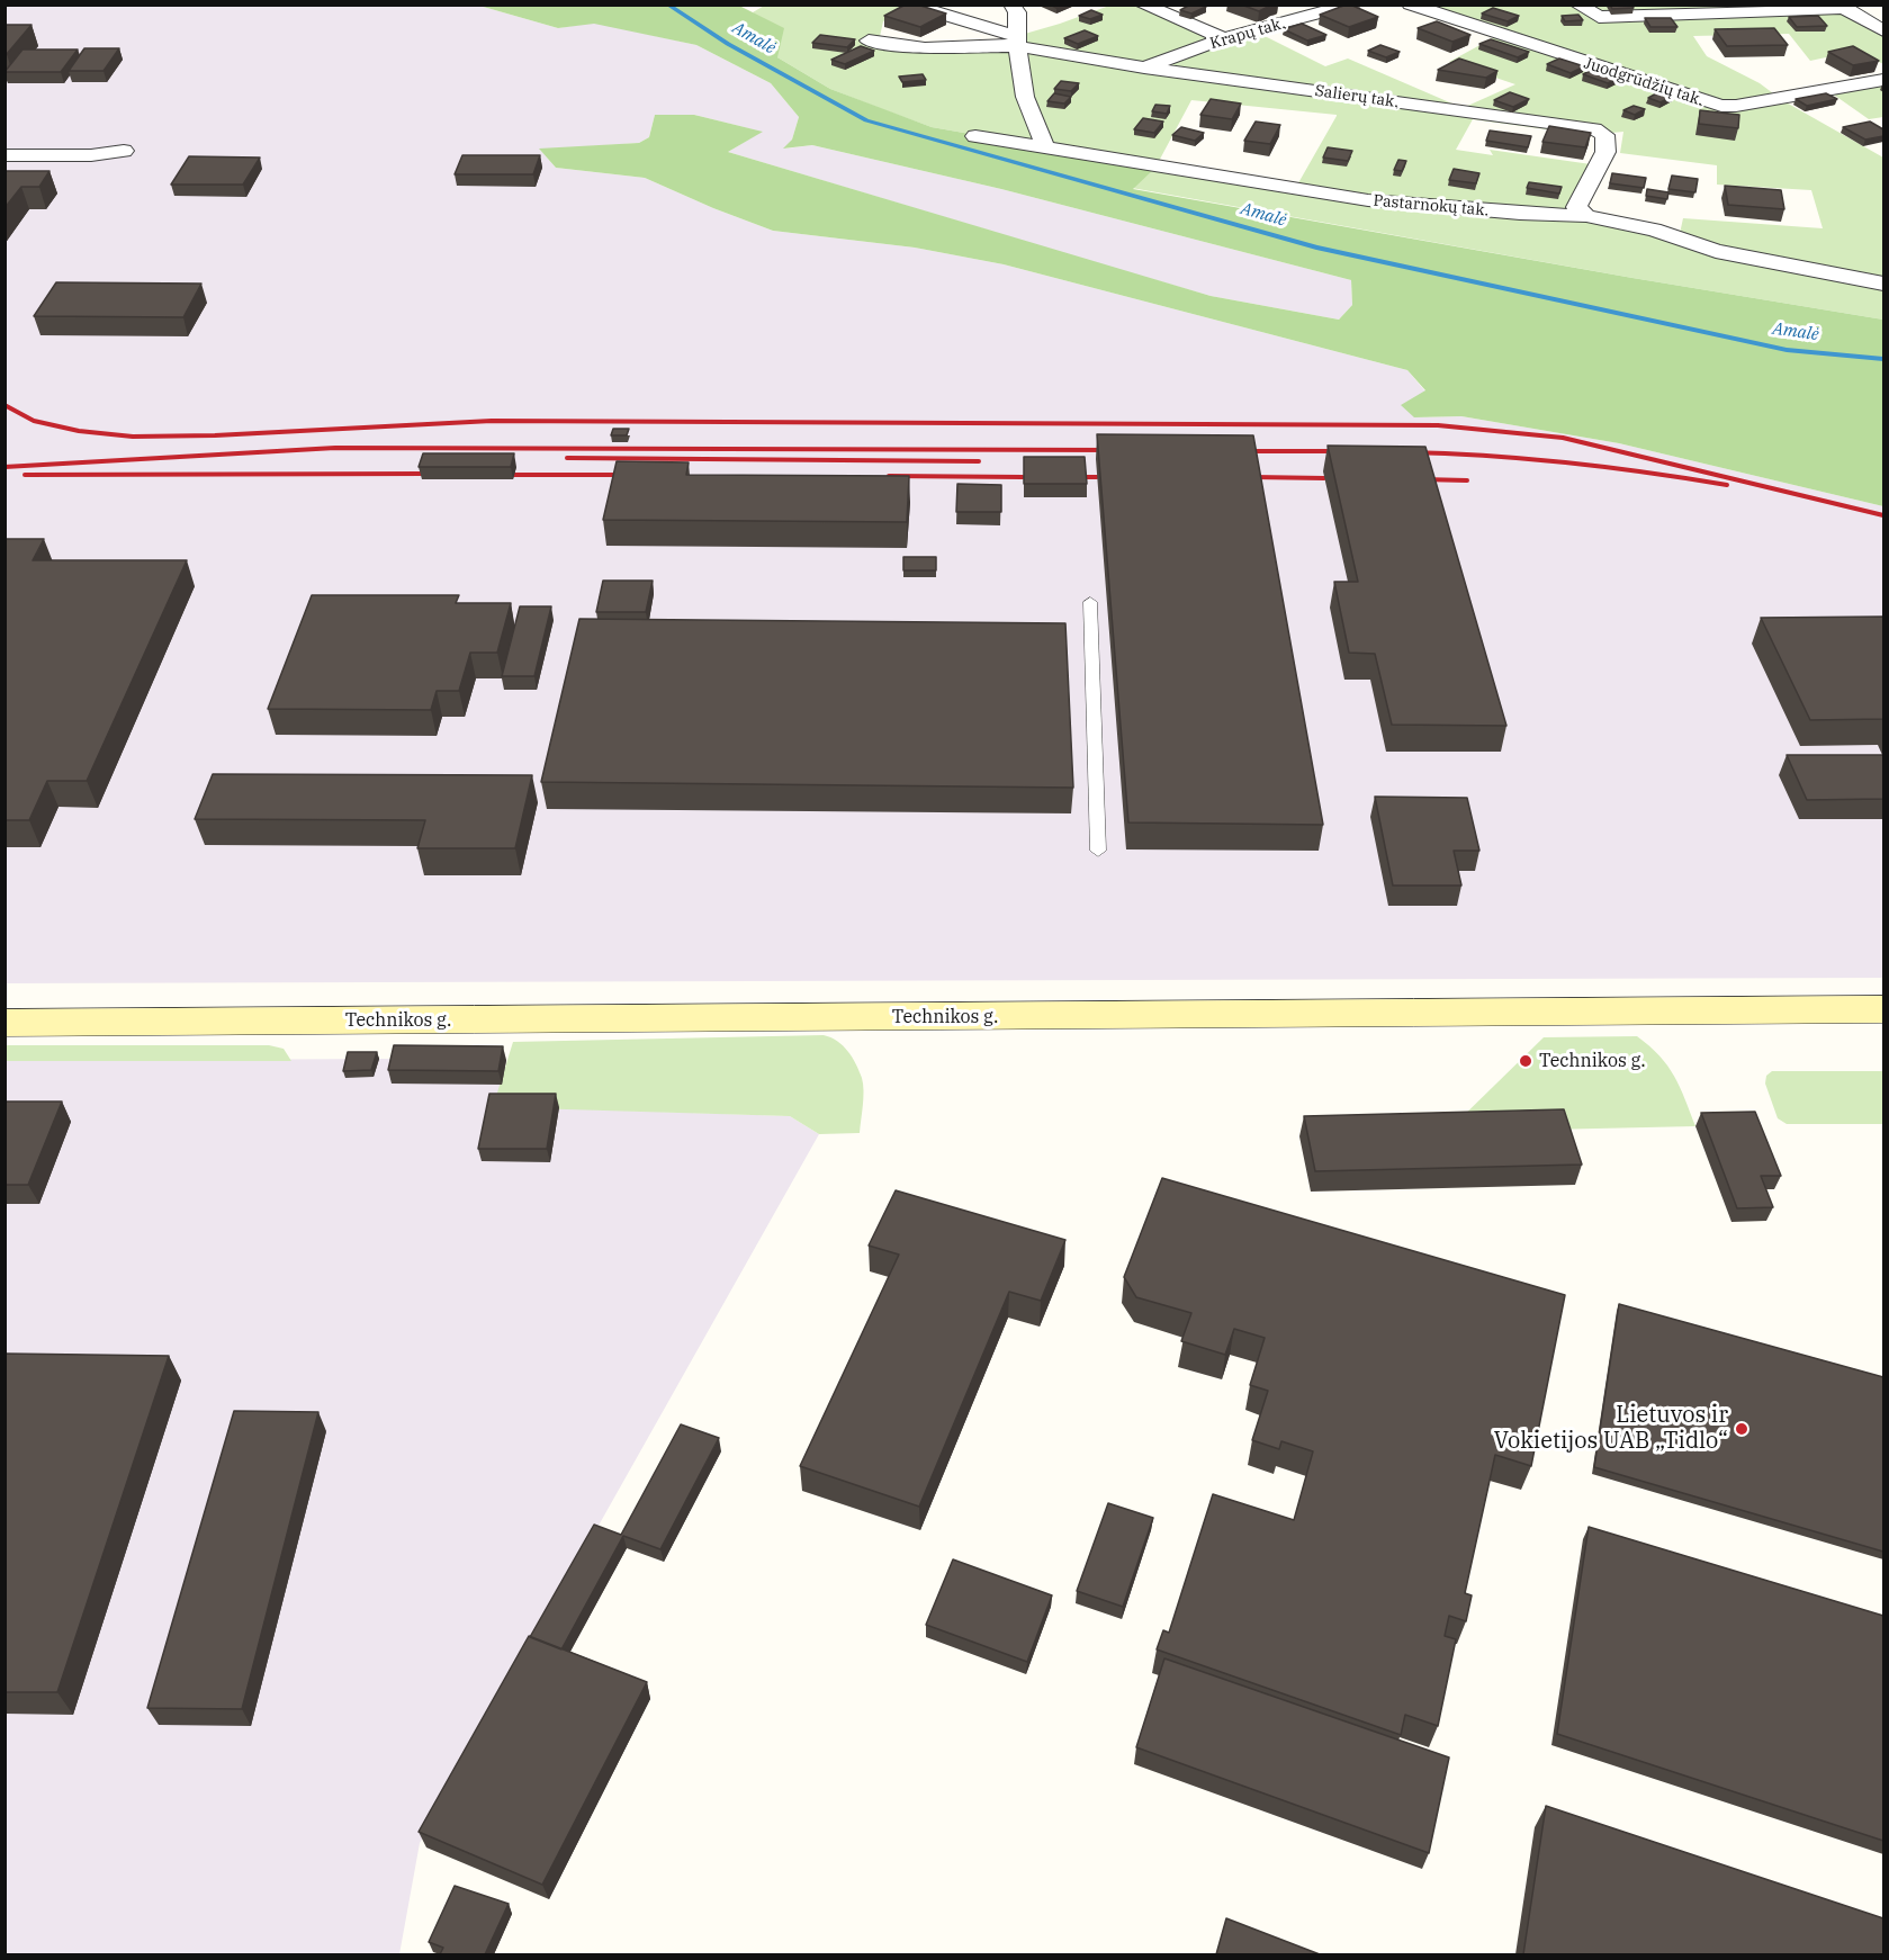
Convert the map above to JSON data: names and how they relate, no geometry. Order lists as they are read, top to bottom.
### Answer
{
  "streets": {
    "street": [
      "Krapų tak.",
      "Juodgrūdžių tak.",
      "Salierų tak.",
      "Pastarnokų tak.",
      "Technikos g."
    ]
  },
  "crossings": [
    ["Krapų tak.", "Salierų tak."],
    ["Salierų tak.", "Pastarnokų tak."]
  ],
  "water": ["Amalė"],
  "places": ["Technikos g.", "Lietuvos ir Vokietijos UAB „Tidlo“"]
}
